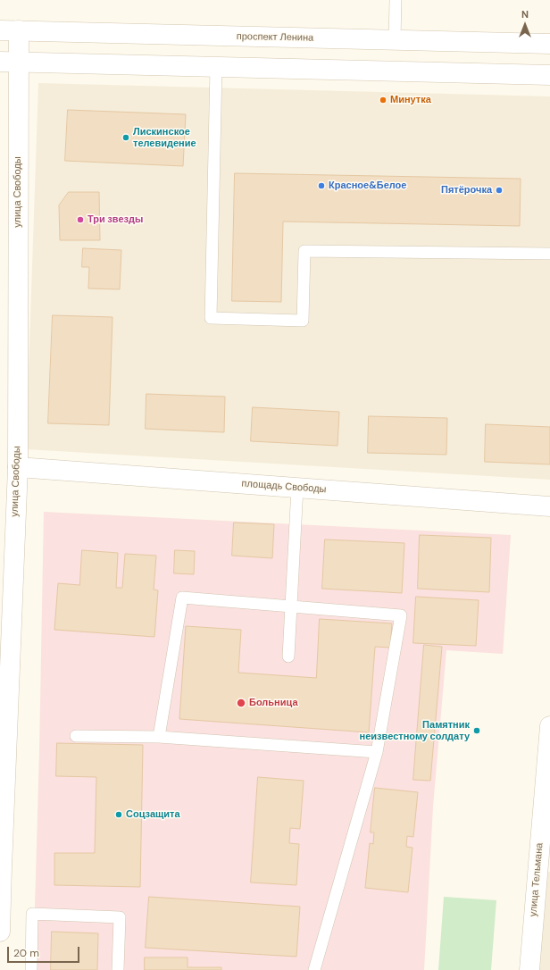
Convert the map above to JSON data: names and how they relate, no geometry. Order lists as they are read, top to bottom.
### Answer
{
  "streets": {
    "street": [
      "проспект Ленина",
      "улица Свободы",
      "площадь Свободы",
      "улица Тельмана"
    ]
  },
  "crossings": [
    ["проспект Ленина", "улица Свободы"],
    ["улица Свободы", "площадь Свободы"]
  ],
  "places": [
    "Минутка",
    "Лискинское телевидение",
    "Красное&Белое",
    "Пятёрочка",
    "Три звезды",
    "Больница",
    "Памятник неизвестному солдату",
    "Соцзащита"
  ],
  "scale_bar": "20 m",
  "north": "top"
}
